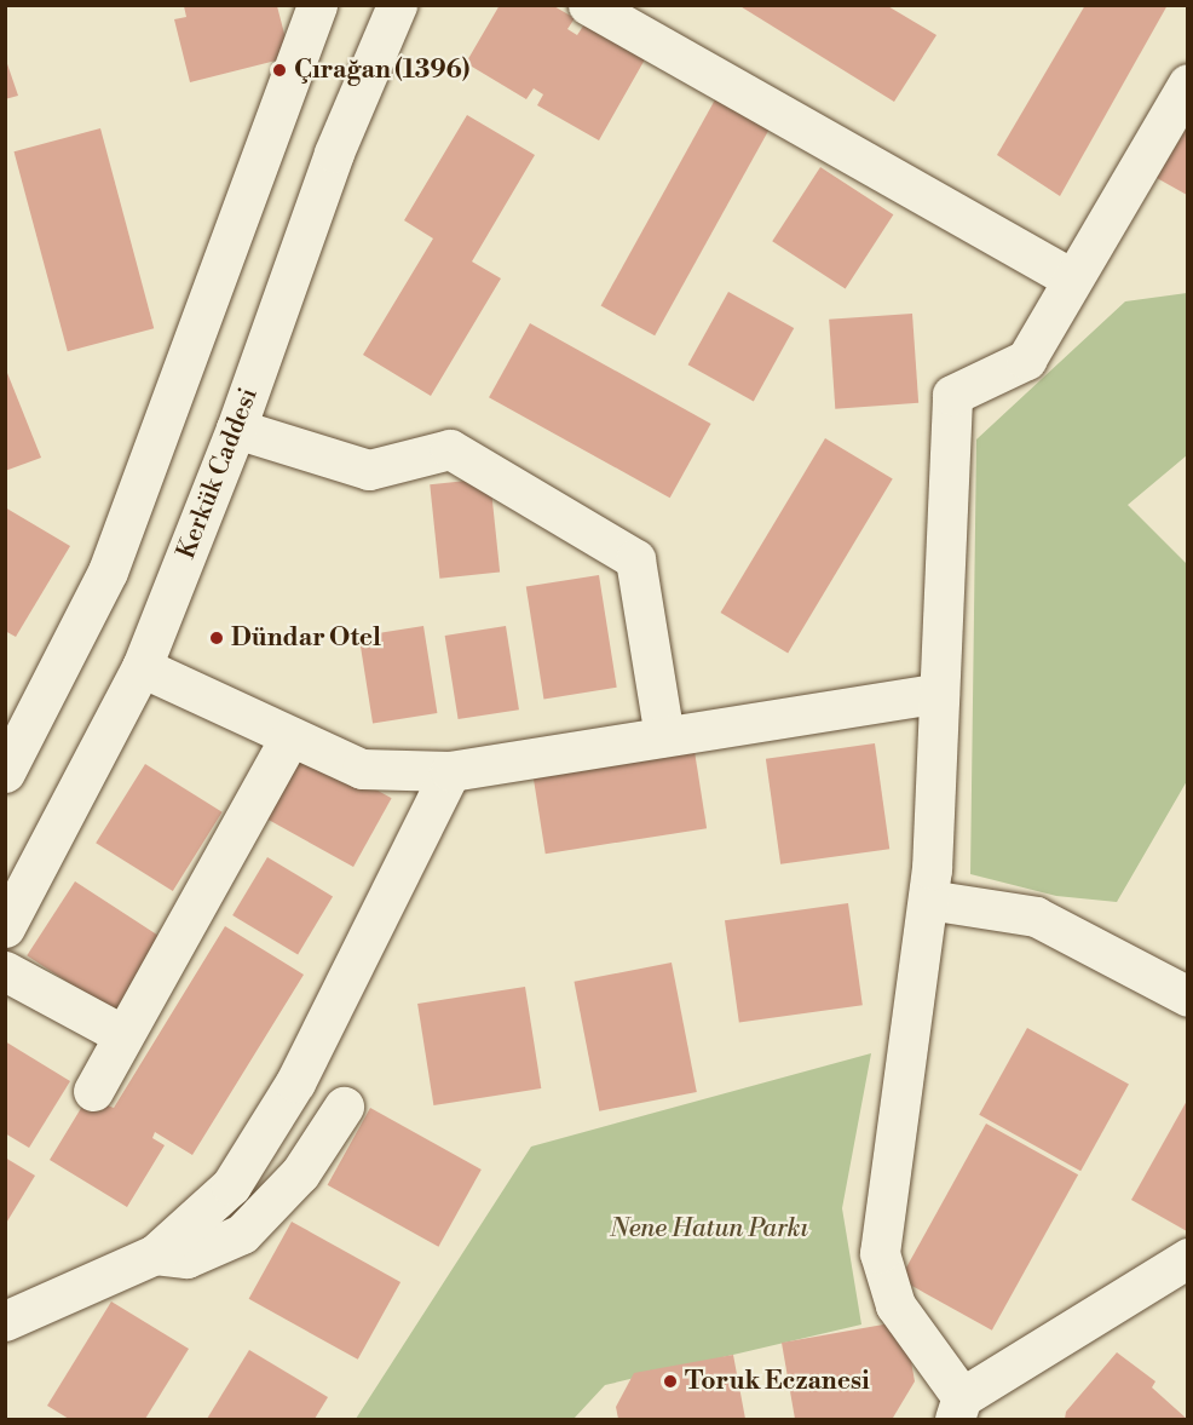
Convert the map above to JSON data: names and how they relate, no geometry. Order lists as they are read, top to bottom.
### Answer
{
  "streets": {
    "street": ["Kerkük Caddesi"]
  },
  "parks": ["Nene Hatun Parkı"],
  "places": ["Çırağan (1396)", "Dündar Otel", "Toruk Eczanesi"]
}
